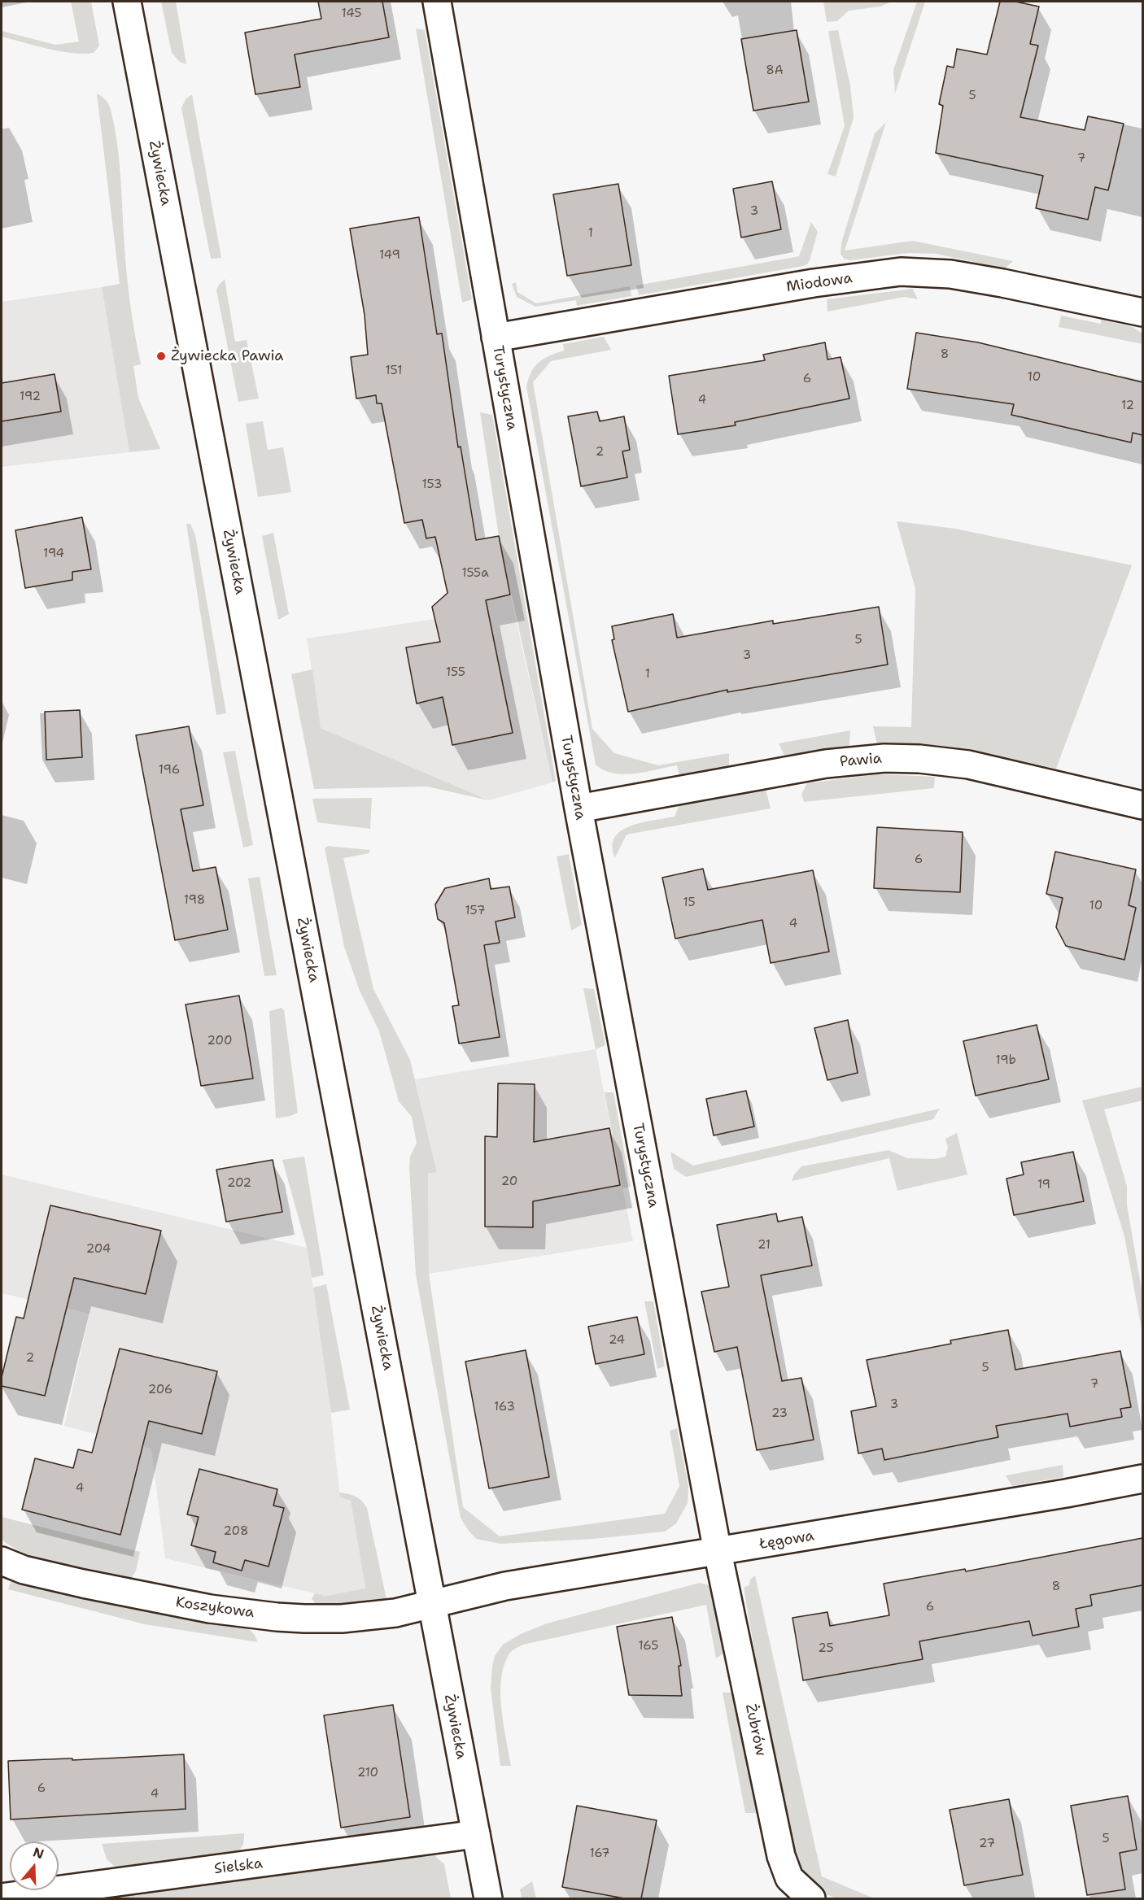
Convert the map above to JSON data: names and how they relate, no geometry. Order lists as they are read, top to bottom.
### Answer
{
  "streets": {
    "street": [
      "Żywiecka",
      "Miodowa",
      "Turystyczna",
      "Pawia",
      "Łęgowa",
      "Koszykowa",
      "Żubrów",
      "Sielska"
    ]
  },
  "crossings": [
    ["Żywiecka", "Łęgowa"],
    ["Żywiecka", "Koszykowa"],
    ["Żywiecka", "Sielska"],
    ["Miodowa", "Turystyczna"],
    ["Turystyczna", "Pawia"],
    ["Turystyczna", "Łęgowa"],
    ["Turystyczna", "Żubrów"],
    ["Łęgowa", "Koszykowa"],
    ["Łęgowa", "Żubrów"]
  ],
  "places": ["Żywiecka Pawia"],
  "house_numbers": [
    "145",
    "8A",
    "5",
    "7",
    "3",
    "1",
    "149",
    "8",
    "151",
    "10",
    "6",
    "192",
    "4",
    "12",
    "2",
    "153",
    "194",
    "155a",
    "5",
    "3",
    "155",
    "1",
    "196",
    "6",
    "198",
    "15",
    "10",
    "157",
    "4",
    "200",
    "19b",
    "20",
    "202",
    "19",
    "21",
    "204",
    "24",
    "2",
    "5",
    "7",
    "206",
    "3",
    "163",
    "23",
    "4",
    "208",
    "8",
    "6",
    "165",
    "25",
    "210",
    "6",
    "4",
    "5",
    "27",
    "167"
  ],
  "north": "top"
}
